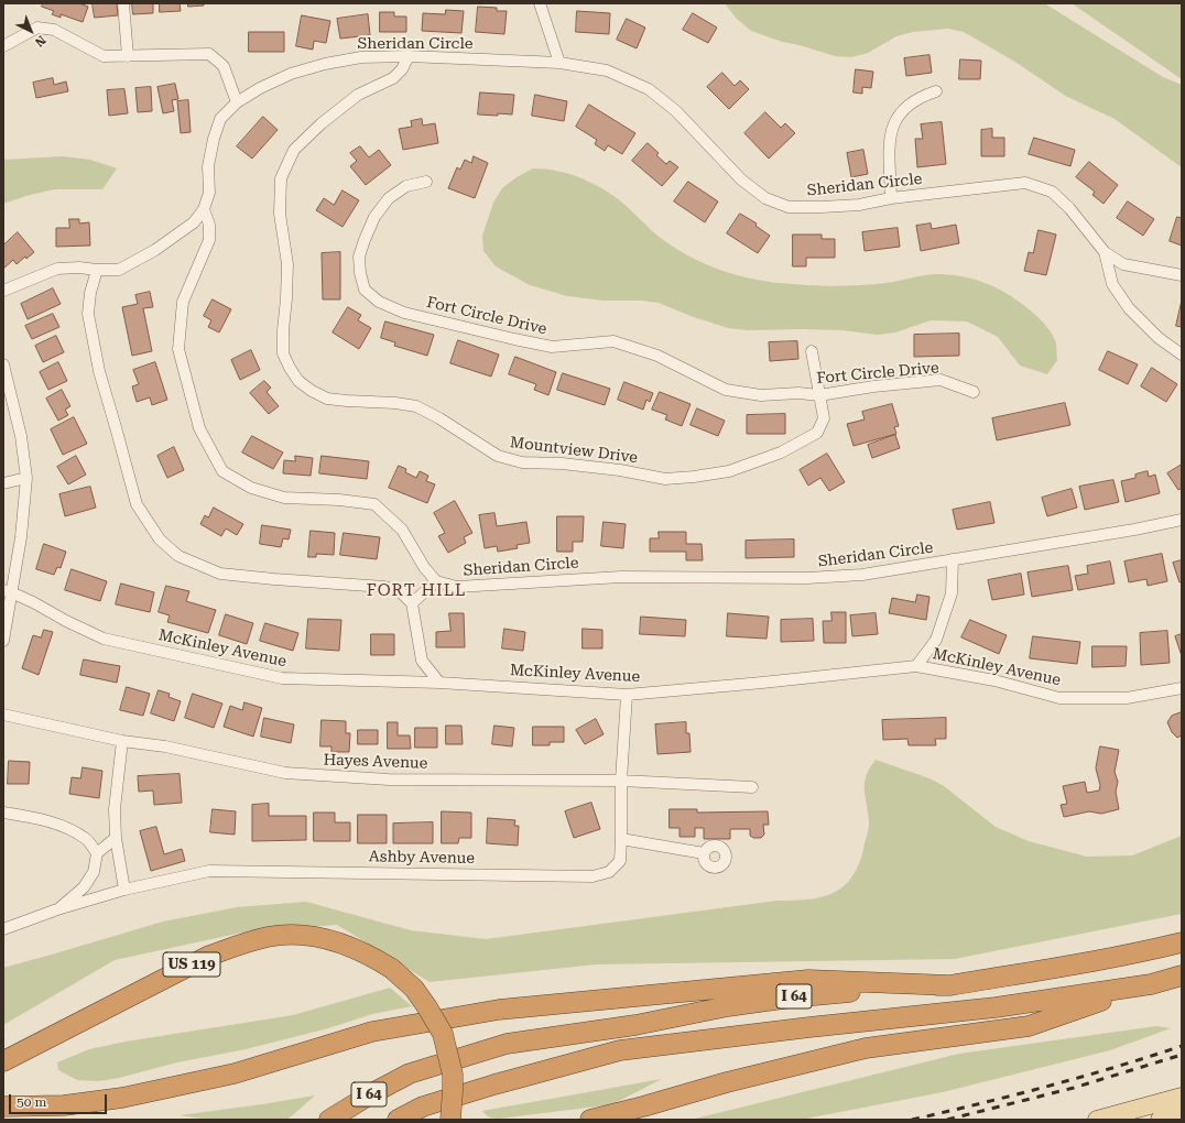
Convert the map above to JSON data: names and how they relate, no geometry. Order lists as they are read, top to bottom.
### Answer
{
  "streets": {
    "highway": ["US 119", "I 64"],
    "street": [
      "Sheridan Circle",
      "Fort Circle Drive",
      "Mountview Drive",
      "McKinley Avenue",
      "Hayes Avenue",
      "Ashby Avenue"
    ]
  },
  "crossings": [
    ["Sheridan Circle", "Mountview Drive"],
    ["Fort Circle Drive", "Mountview Drive"],
    ["McKinley Avenue", "Ashby Avenue"],
    ["Hayes Avenue", "Ashby Avenue"]
  ],
  "districts": ["FORT HILL"],
  "scale_bar": "50 m",
  "north": "bottom right"
}
